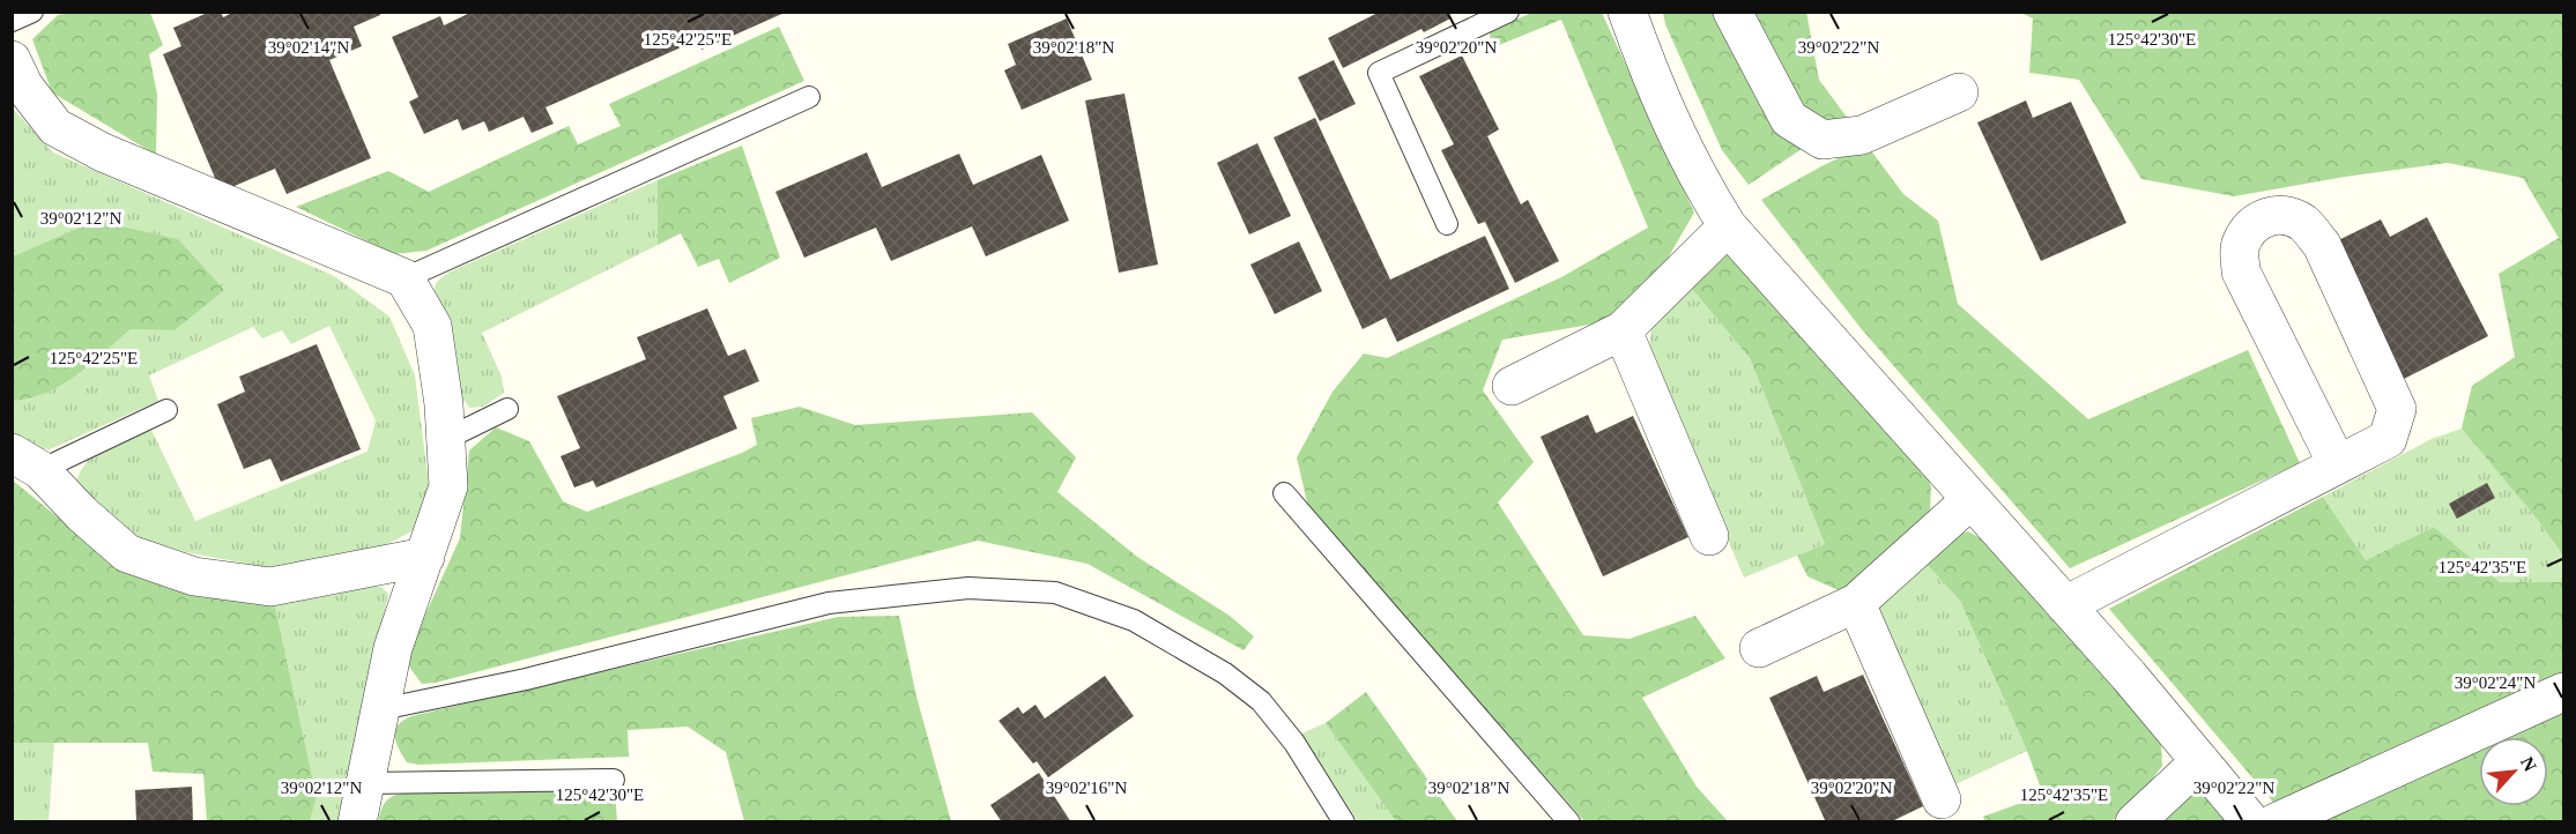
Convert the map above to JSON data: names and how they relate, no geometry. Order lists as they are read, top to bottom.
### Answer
{
  "north": "top right",
  "coordinates": [
    "125°42'25\"E",
    "125°42'30\"E",
    "39°02'14\"N",
    "39°02'18\"N",
    "39°02'20\"N",
    "39°02'22\"N",
    "39°02'12\"N",
    "125°42'35\"E",
    "39°02'24\"N",
    "39°02'16\"N"
  ]
}
